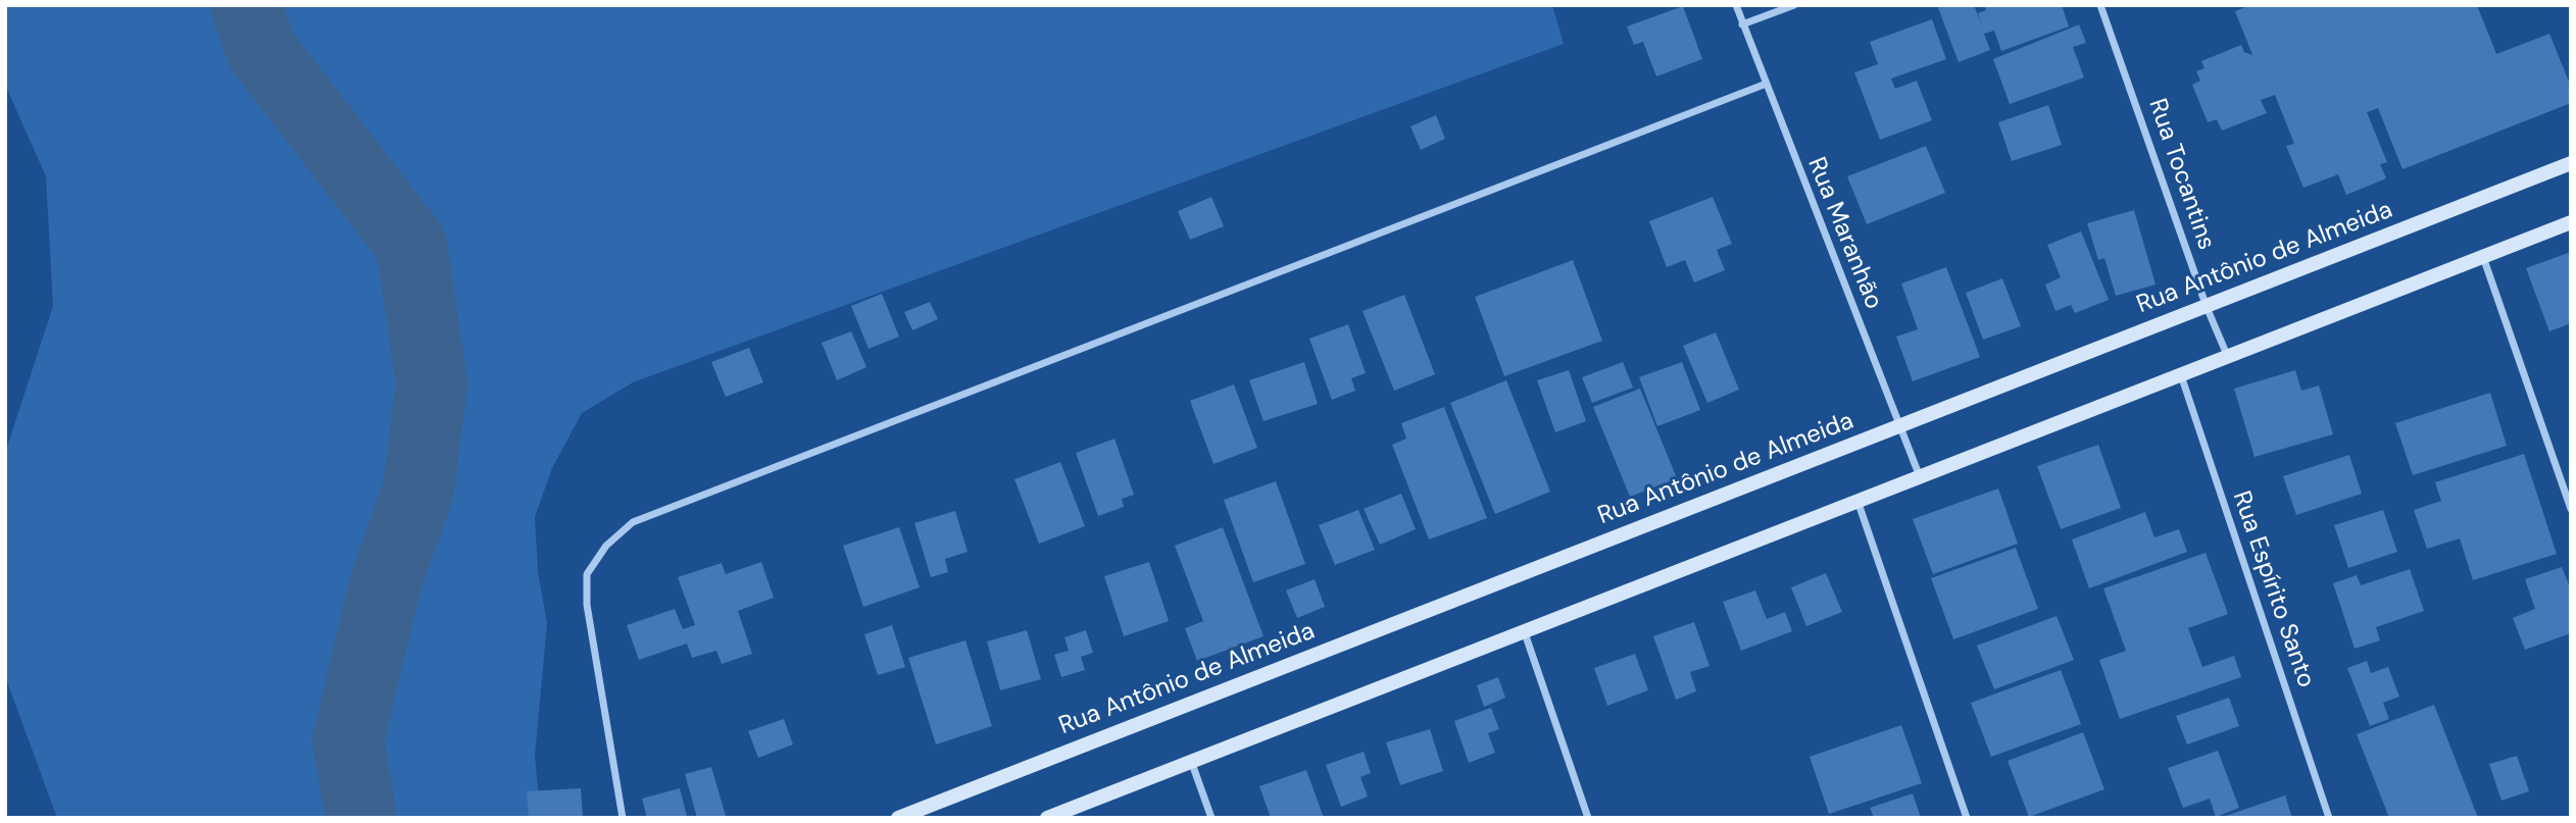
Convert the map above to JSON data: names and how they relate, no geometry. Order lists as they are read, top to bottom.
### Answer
{
  "streets": {
    "street": [
      "Rua Tocantins",
      "Rua Maranhão",
      "Rua Antônio de Almeida",
      "Rua Espírito Santo"
    ]
  },
  "crossings": [
    ["Rua Tocantins", "Rua Antônio de Almeida"],
    ["Rua Maranhão", "Rua Antônio de Almeida"]
  ]
}
